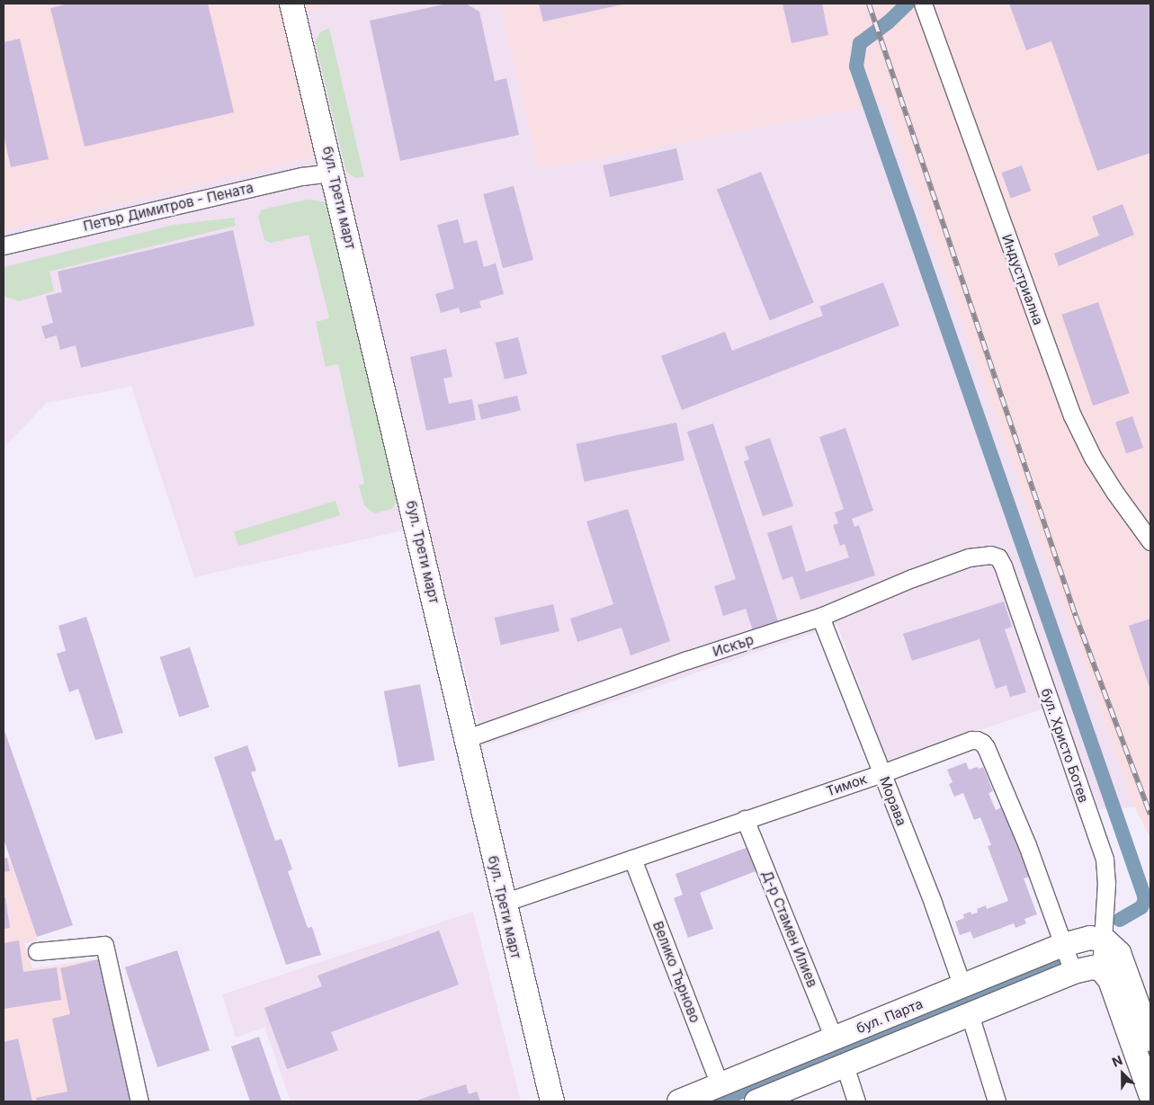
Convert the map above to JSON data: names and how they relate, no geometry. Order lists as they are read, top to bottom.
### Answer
{
  "streets": {
    "main road": ["бул. Трети март", "бул. Парта"],
    "street": [
      "Петър Димитров - Пената",
      "Индустриална",
      "Искър",
      "бул. Христо Ботев",
      "Тимок",
      "Морава",
      "Д-р Стамен Илиев",
      "Велико Търново"
    ]
  },
  "crossings": [
    ["бул. Трети март", "Петър Димитров - Пената"],
    ["бул. Трети март", "Искър"],
    ["бул. Трети март", "Тимок"],
    ["Искър", "бул. Христо Ботев"],
    ["Искър", "Морава"],
    ["бул. Христо Ботев", "бул. Парта"],
    ["Тимок", "Морава"],
    ["Тимок", "Д-р Стамен Илиев"],
    ["Тимок", "Велико Търново"],
    ["Тимок", "бул. Парта"],
    ["Морава", "бул. Парта"],
    ["Д-р Стамен Илиев", "бул. Парта"],
    ["Велико Търново", "бул. Парта"]
  ],
  "north": "top left"
}
